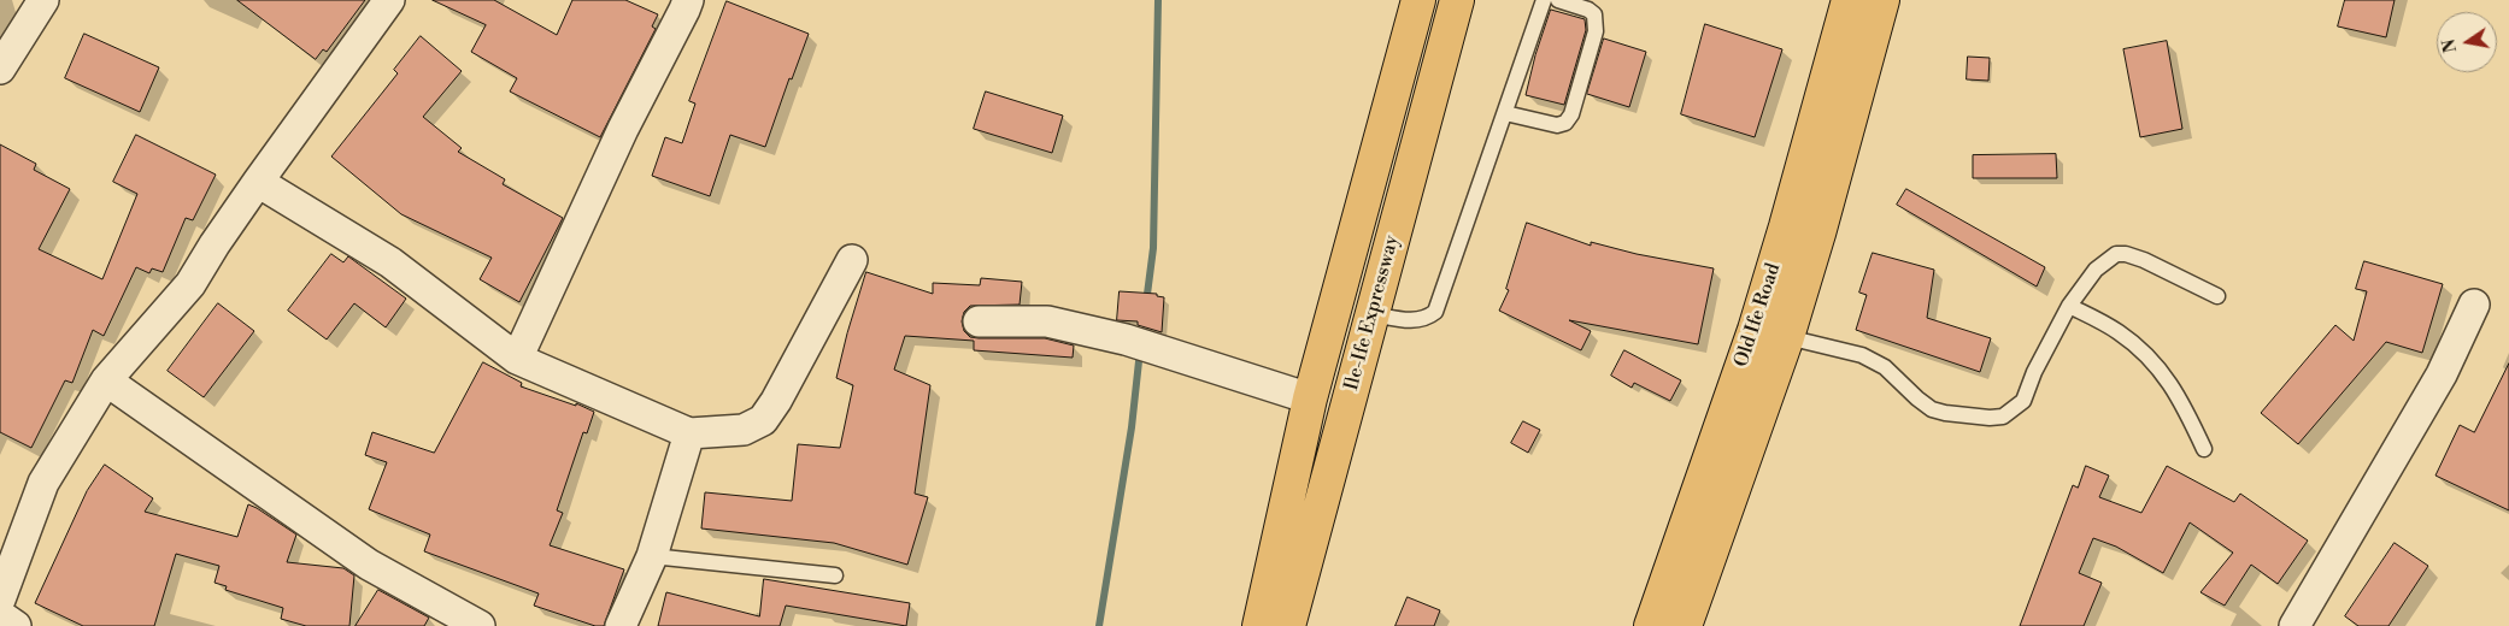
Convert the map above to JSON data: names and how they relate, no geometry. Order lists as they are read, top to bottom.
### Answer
{
  "streets": {
    "main road": ["Ile-Ife Expressway", "Old Ife Road"]
  },
  "north": "left"
}
